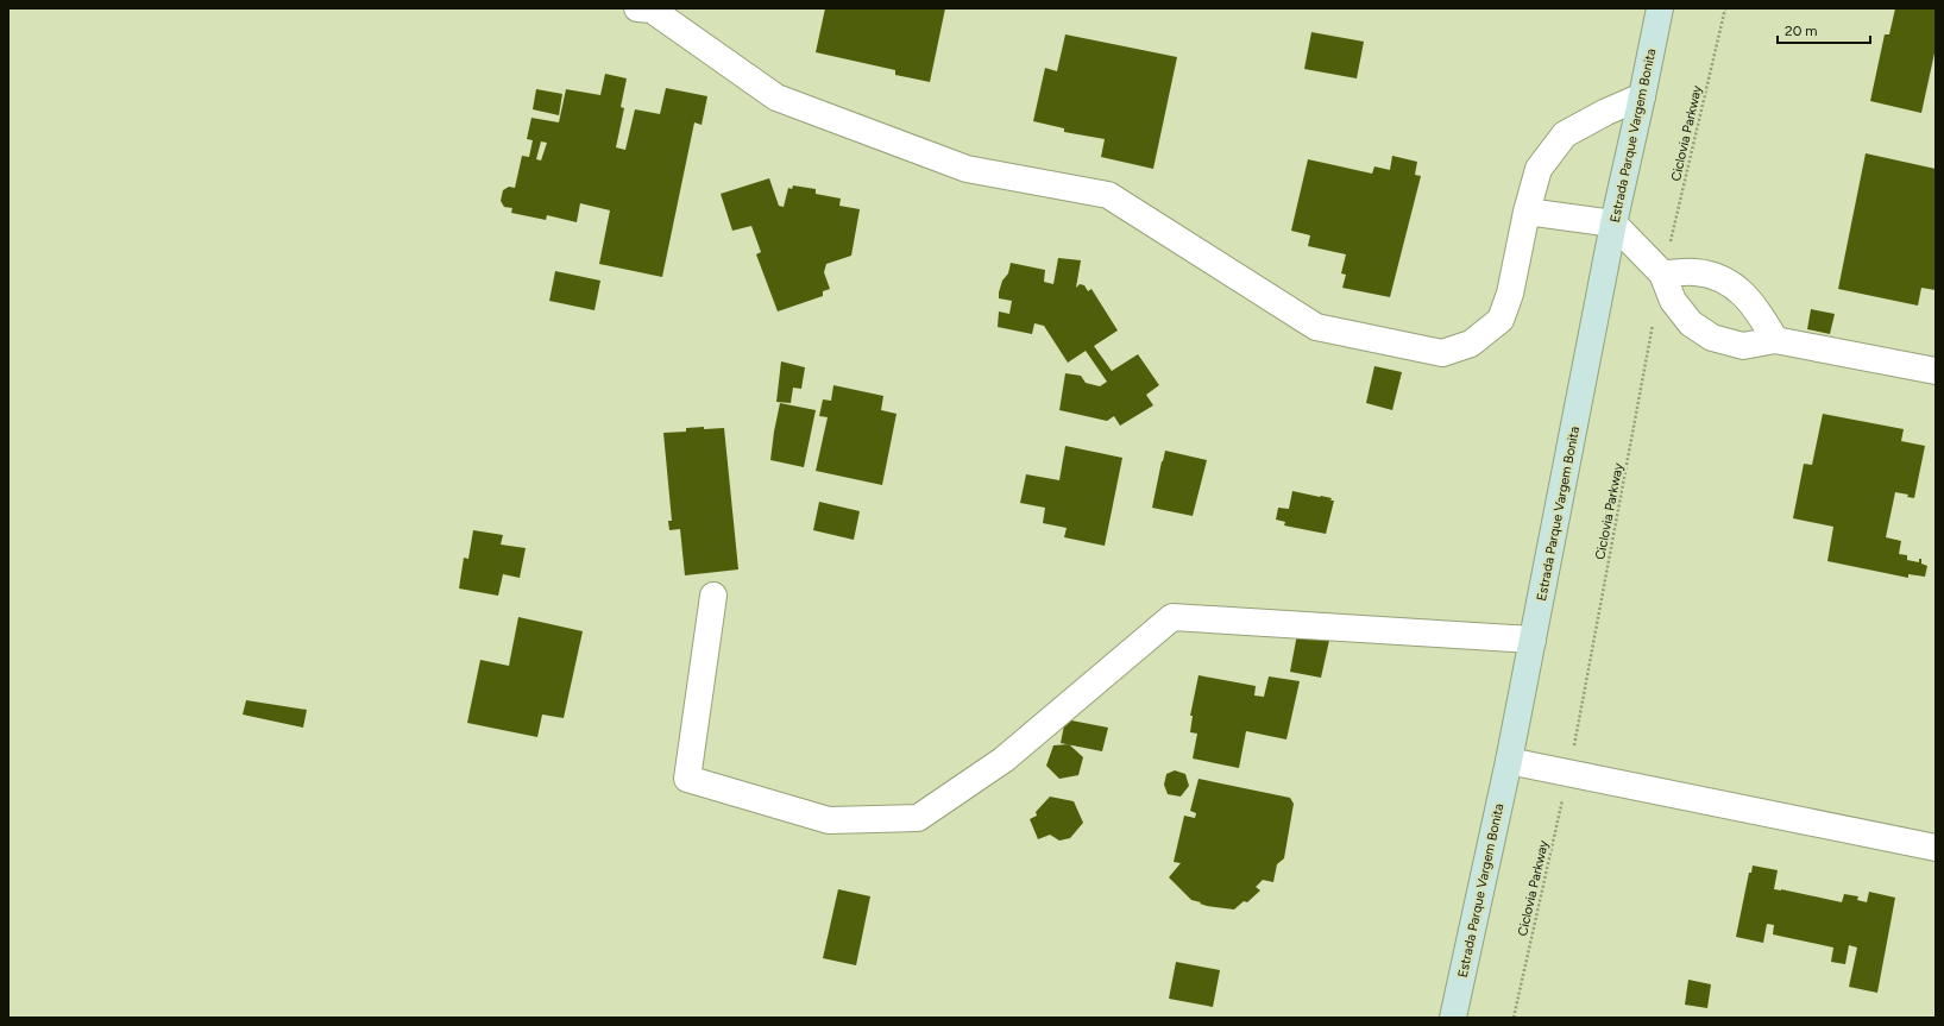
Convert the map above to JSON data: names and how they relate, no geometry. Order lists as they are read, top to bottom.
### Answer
{
  "streets": {
    "main road": ["Estrada Parque Vargem Bonita"],
    "path": ["Ciclovia Parkway"]
  },
  "scale_bar": "20 m"
}
